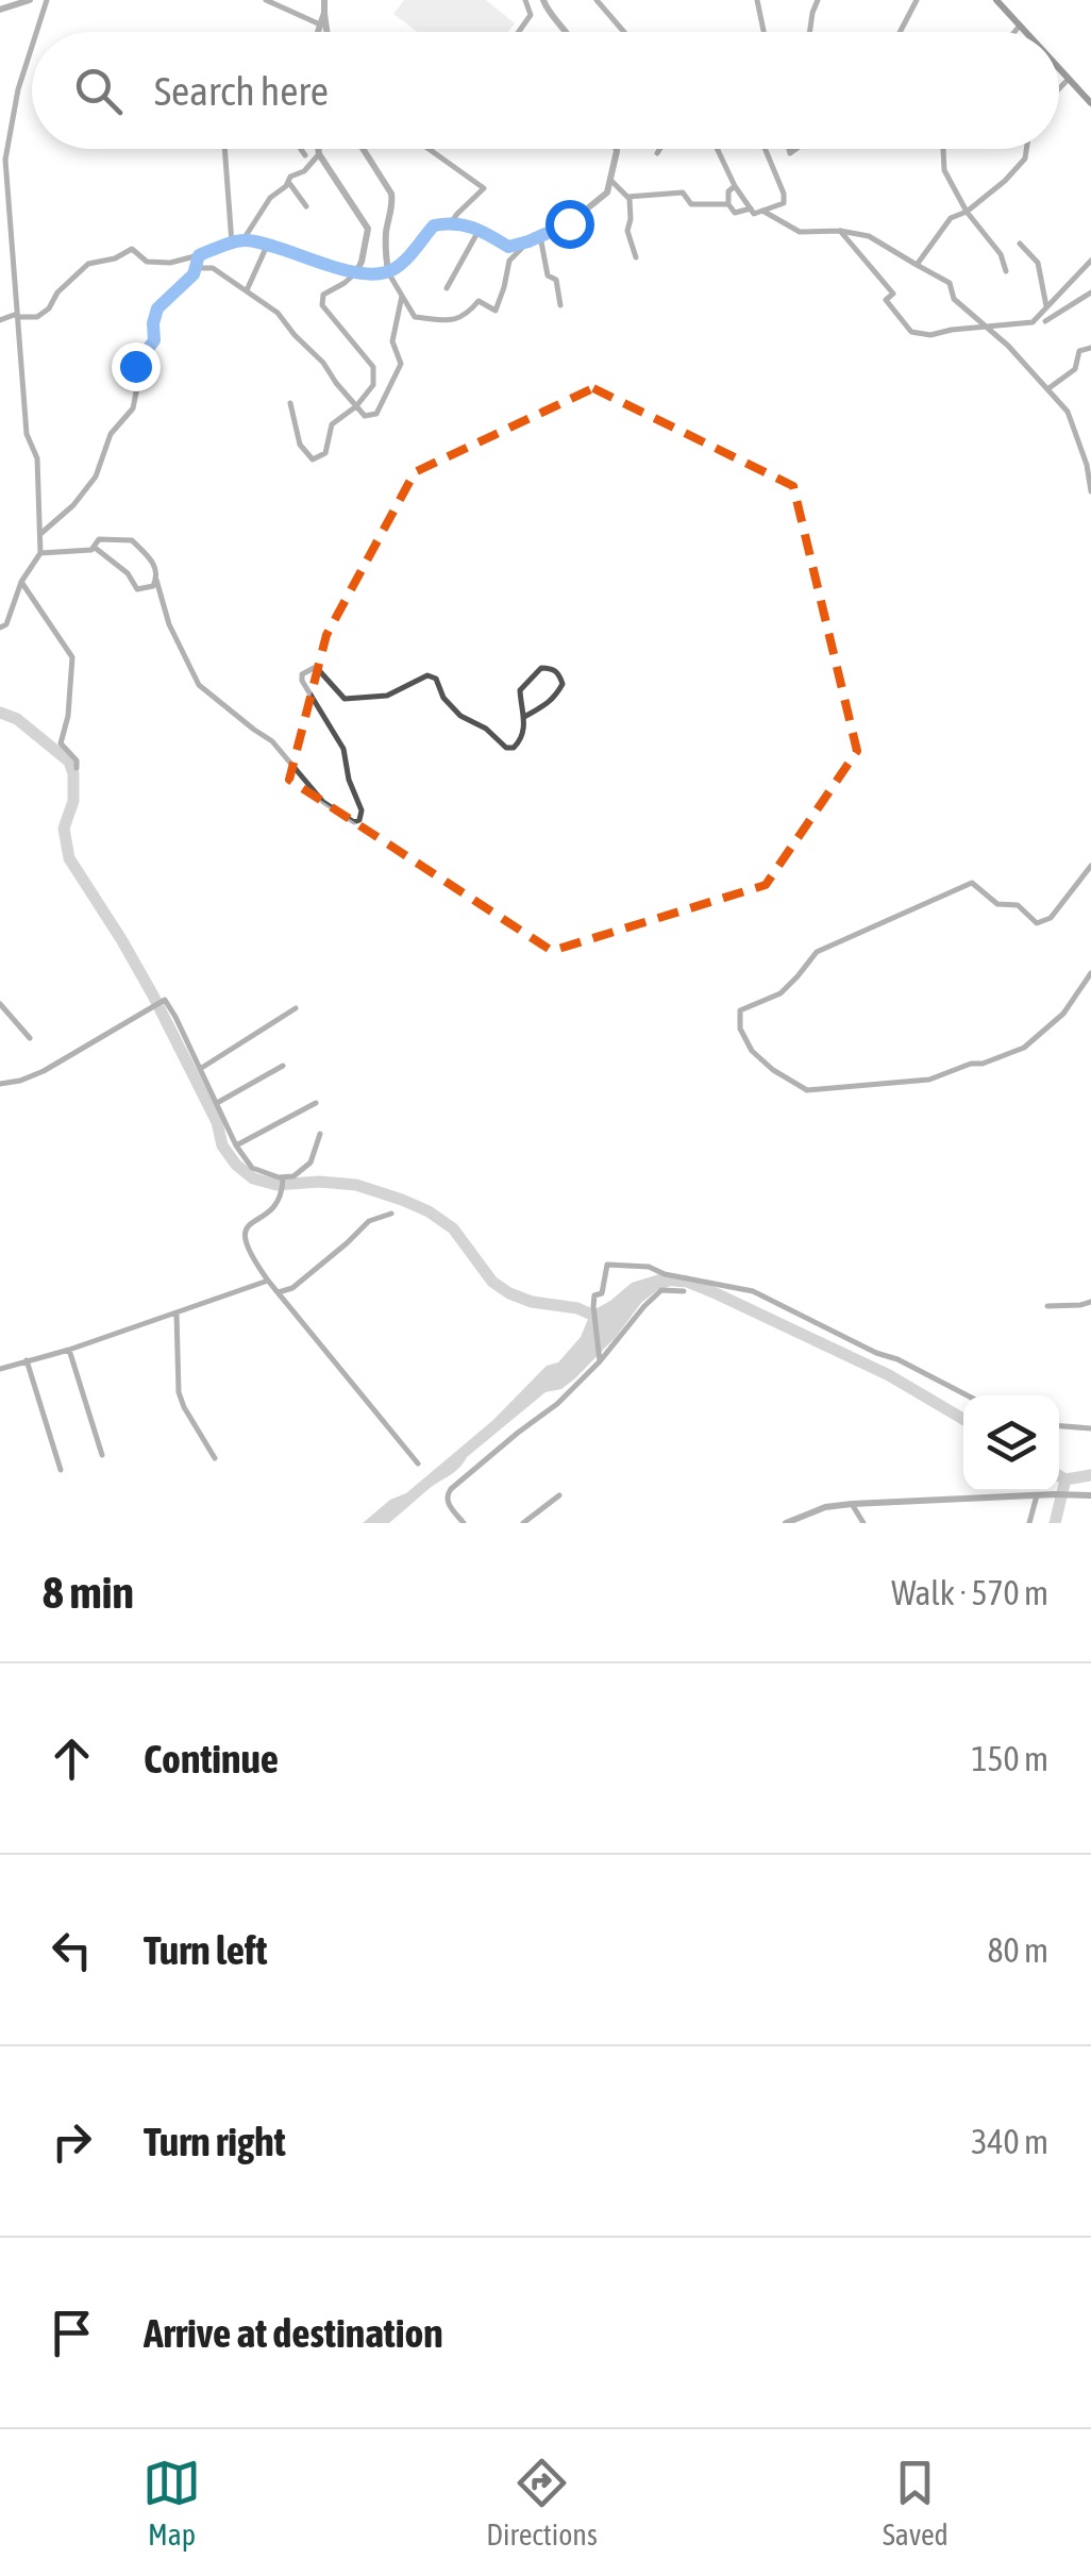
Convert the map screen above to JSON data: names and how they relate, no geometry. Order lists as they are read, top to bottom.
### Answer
{
  "page": {
    "search": "Search here",
    "heading": ["8 min", "Walk · 570 m"],
    "list": [
      ["Continue", "150 m"],
      ["Turn left", "80 m"],
      ["Turn right", "340 m"],
      "Arrive at destination"
    ],
    "nav": ["Map", "Directions", "Saved"]
  }
}
